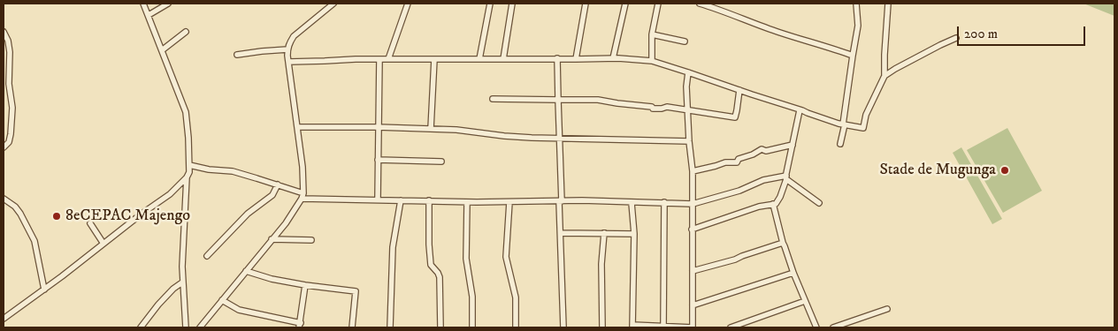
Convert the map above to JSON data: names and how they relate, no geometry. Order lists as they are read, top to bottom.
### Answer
{
  "places": ["Stade de Mugunga", "8eCEPAC Majengo"],
  "scale_bar": "200 m"
}
